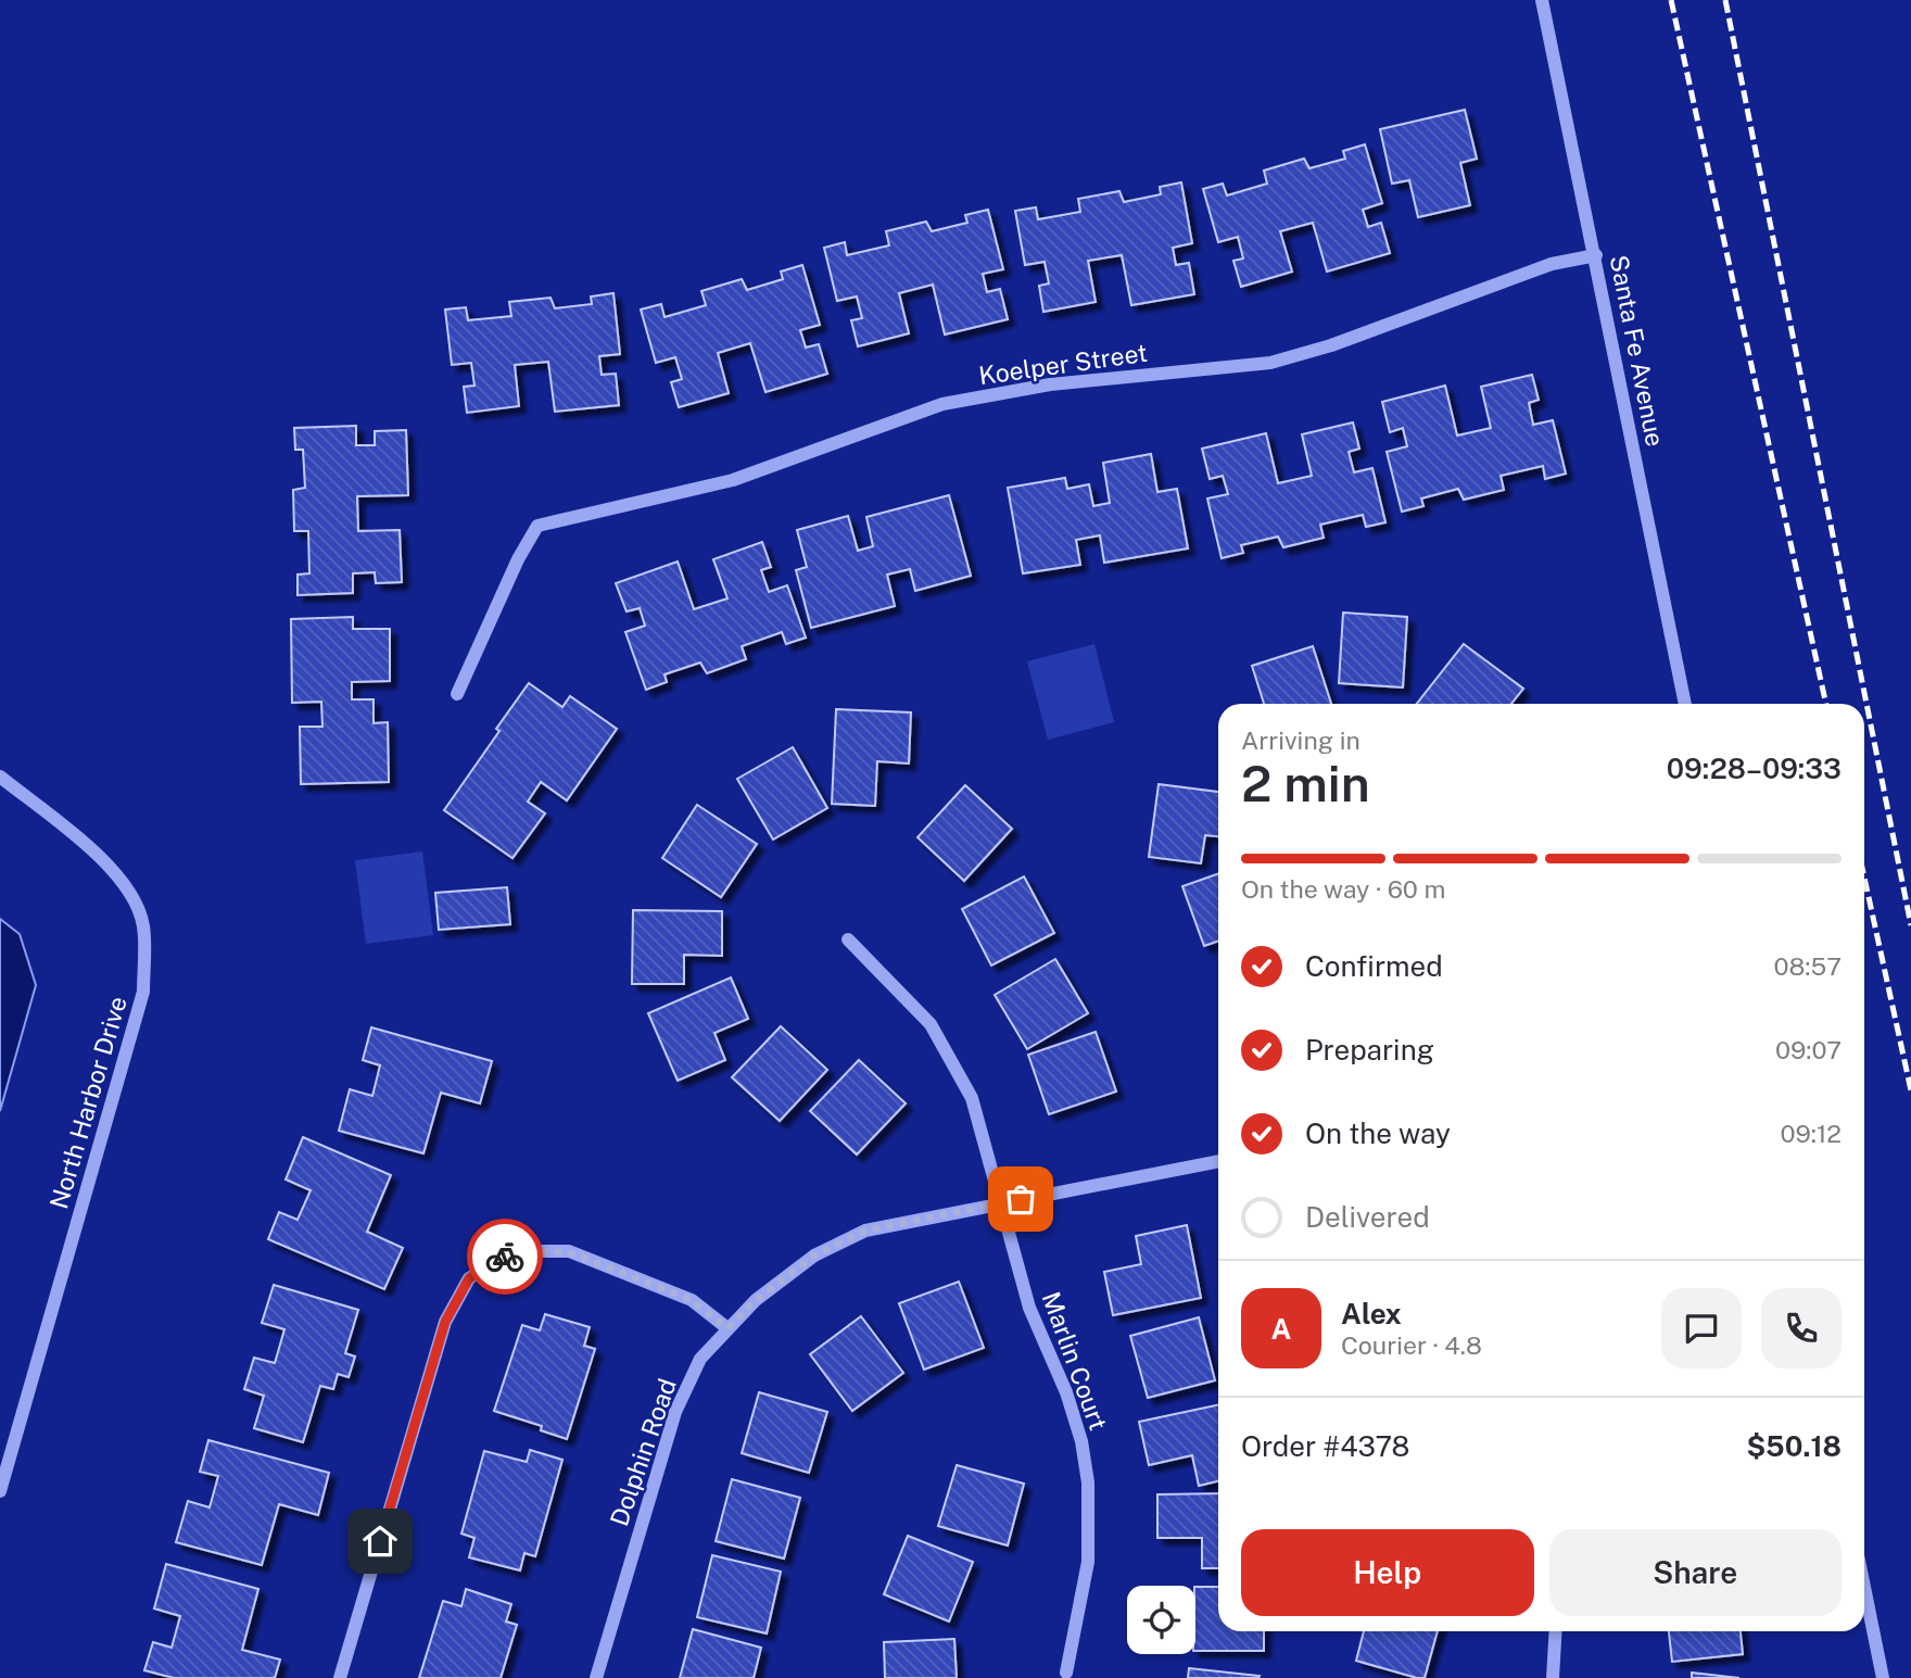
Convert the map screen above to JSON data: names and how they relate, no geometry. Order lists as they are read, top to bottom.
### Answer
{
  "streets": {
    "street": [
      "Santa Fe Avenue",
      "Koelper Street",
      "North Harbor Drive",
      "Marlin Court",
      "Dolphin Road"
    ]
  },
  "crossings": [
    ["Santa Fe Avenue", "Koelper Street"],
    ["Marlin Court", "Dolphin Road"]
  ],
  "page": {
    "heading": ["2 min", "Arriving in", "09:28–09:33"],
    "panel": [
      "Alex",
      "Courier · 4.8",
      "Order #4378",
      "$50.18"
    ],
    "bar": "On the way · 60 m",
    "list": [
      ["Confirmed", "08:57"],
      ["Preparing", "09:07"],
      ["On the way", "09:12"],
      "Delivered"
    ],
    "round": "A",
    "buttons": ["Help", "Share"]
  }
}
